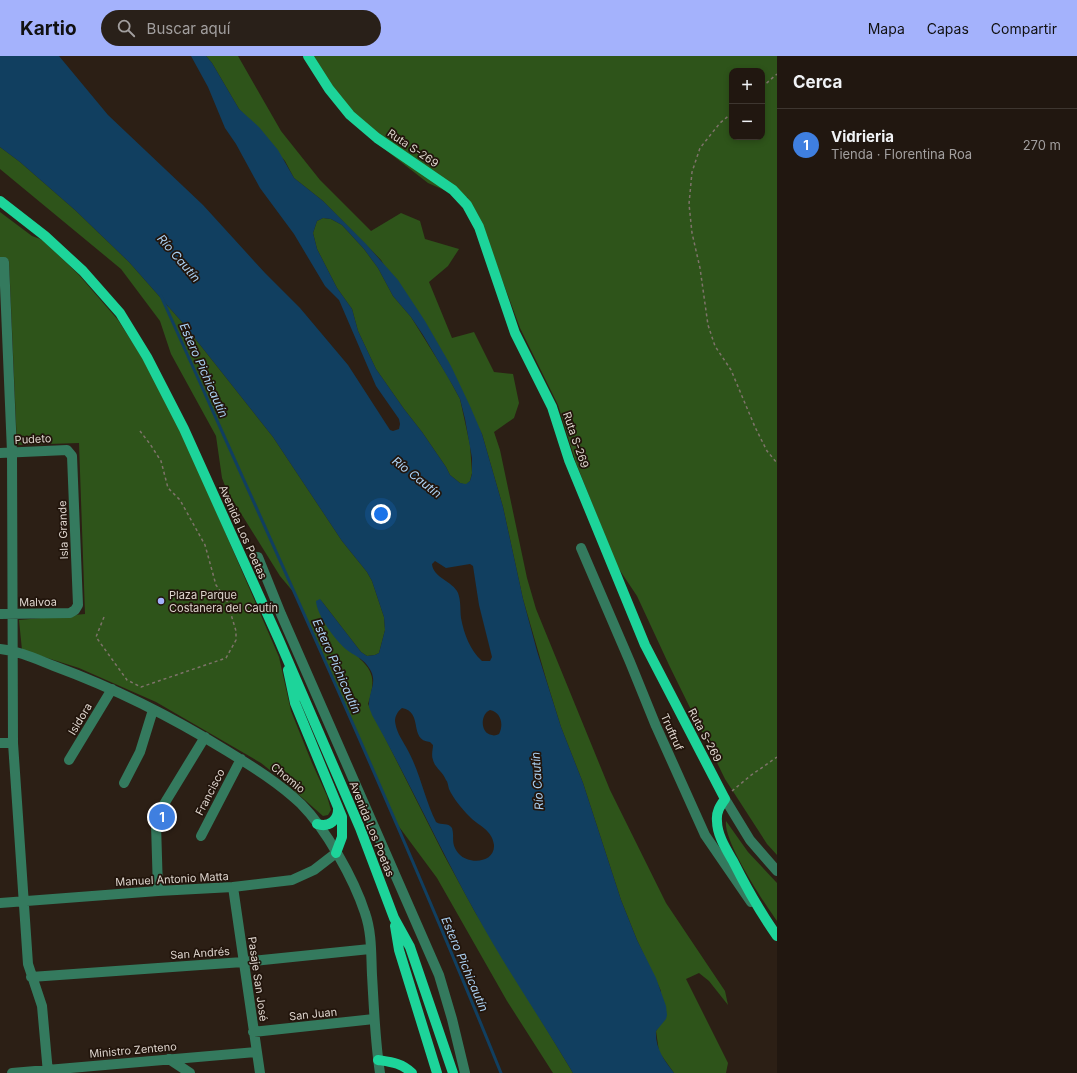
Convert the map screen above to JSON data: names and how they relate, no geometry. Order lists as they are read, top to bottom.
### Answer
{
  "streets": {
    "main road": ["Ruta S-269", "Avenida Los Poetas", "Truftruf"],
    "street": [
      "Pudeto",
      "Isla Grande",
      "Malvoa",
      "Isidora",
      "Chomio",
      "Francisco",
      "Manuel Antonio Matta",
      "San Andrés",
      "Pasaje San José",
      "San Juan",
      "Ministro Zenteno"
    ]
  },
  "crossings": [
    ["Ruta S-269", "Truftruf"],
    ["Pudeto", "Isla Grande"],
    ["Isla Grande", "Malvoa"],
    ["Isidora", "Chomio"],
    ["Chomio", "Francisco"],
    ["Chomio", "Manuel Antonio Matta"],
    ["Chomio", "San Andrés"],
    ["Chomio", "San Juan"],
    ["Manuel Antonio Matta", "Pasaje San José"],
    ["San Andrés", "Pasaje San José"],
    ["Pasaje San José", "San Juan"],
    ["Pasaje San José", "Ministro Zenteno"]
  ],
  "water": ["Río Cautín", "Estero Pichicautín"],
  "places": ["Plaza Parque Costanera del Cautín"],
  "page": {
    "header": "Kartio",
    "search": "Buscar aquí",
    "nav": ["Mapa", "Capas", "Compartir"],
    "heading": "Cerca",
    "map_buttons": ["+", "−"],
    "list": [
      {
        "mark": "1",
        "name": "Vidrieria",
        "note": "Tienda · Florentina Roa",
        "value": "270 m"
      }
    ],
    "pins": "1"
  }
}
